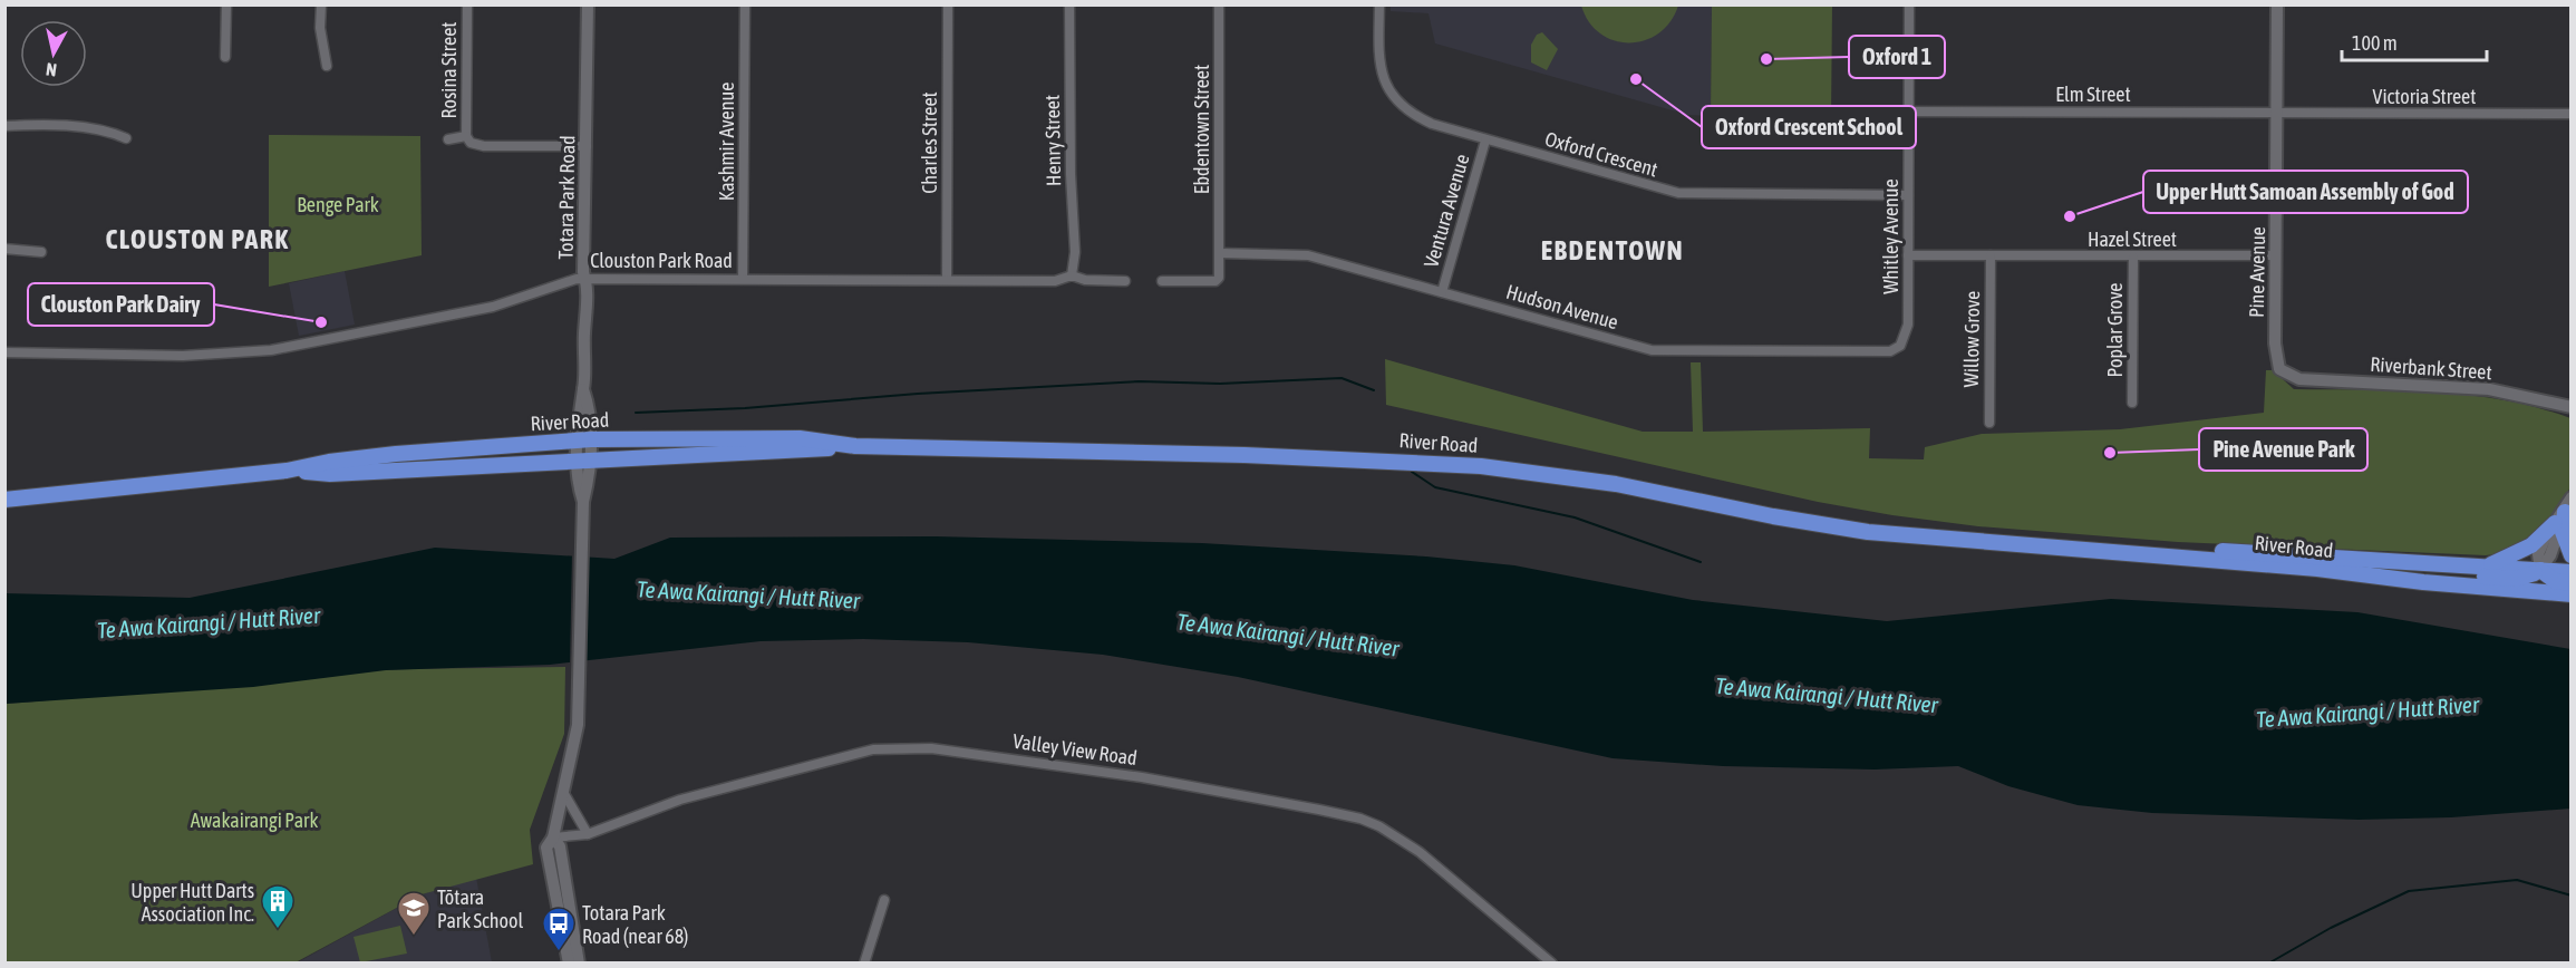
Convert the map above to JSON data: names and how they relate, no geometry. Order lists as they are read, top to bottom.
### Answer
{
  "streets": {
    "highway": ["River Road"],
    "street": [
      "Rosina Street",
      "Elm Street",
      "Victoria Street",
      "Ebdentown Street",
      "Henry Street",
      "Kashmir Avenue",
      "Charles Street",
      "Oxford Crescent",
      "Totara Park Road",
      "Ventura Avenue",
      "Whitley Avenue",
      "Hazel Street",
      "Clouston Park Road",
      "Pine Avenue",
      "Hudson Avenue",
      "Poplar Grove",
      "Willow Grove",
      "Riverbank Street",
      "Valley View Road"
    ]
  },
  "crossings": [
    ["Rosina Street", "Totara Park Road"],
    ["Elm Street", "Victoria Street"],
    ["Elm Street", "Whitley Avenue"],
    ["Elm Street", "Pine Avenue"],
    ["Victoria Street", "Pine Avenue"],
    ["Ebdentown Street", "Hudson Avenue"],
    ["Henry Street", "Clouston Park Road"],
    ["Kashmir Avenue", "Clouston Park Road"],
    ["Charles Street", "Clouston Park Road"],
    ["Oxford Crescent", "Ventura Avenue"],
    ["Oxford Crescent", "Whitley Avenue"],
    ["Totara Park Road", "Clouston Park Road"],
    ["Totara Park Road", "River Road"],
    ["Totara Park Road", "Valley View Road"],
    ["Ventura Avenue", "Hudson Avenue"],
    ["Whitley Avenue", "Hazel Street"],
    ["Whitley Avenue", "Hudson Avenue"],
    ["Hazel Street", "Pine Avenue"],
    ["Hazel Street", "Poplar Grove"],
    ["Hazel Street", "Willow Grove"],
    ["Pine Avenue", "Riverbank Street"]
  ],
  "districts": ["CLOUSTON PARK", "EBDENTOWN"],
  "water": ["Te Awa Kairangi / Hutt River"],
  "parks": ["Benge Park", "Awakairangi Park"],
  "places": {
    "other": [
      "Oxford 1",
      "Oxford Crescent School",
      "Upper Hutt Samoan Assembly of God",
      "Clouston Park Dairy",
      "Pine Avenue Park"
    ],
    "building": ["Upper Hutt Darts Association Inc."],
    "school or university": ["Tōtara Park School"],
    "bus stop": ["Totara Park Road (near 68)"]
  },
  "scale_bar": "100 m",
  "north": "bottom"
}
